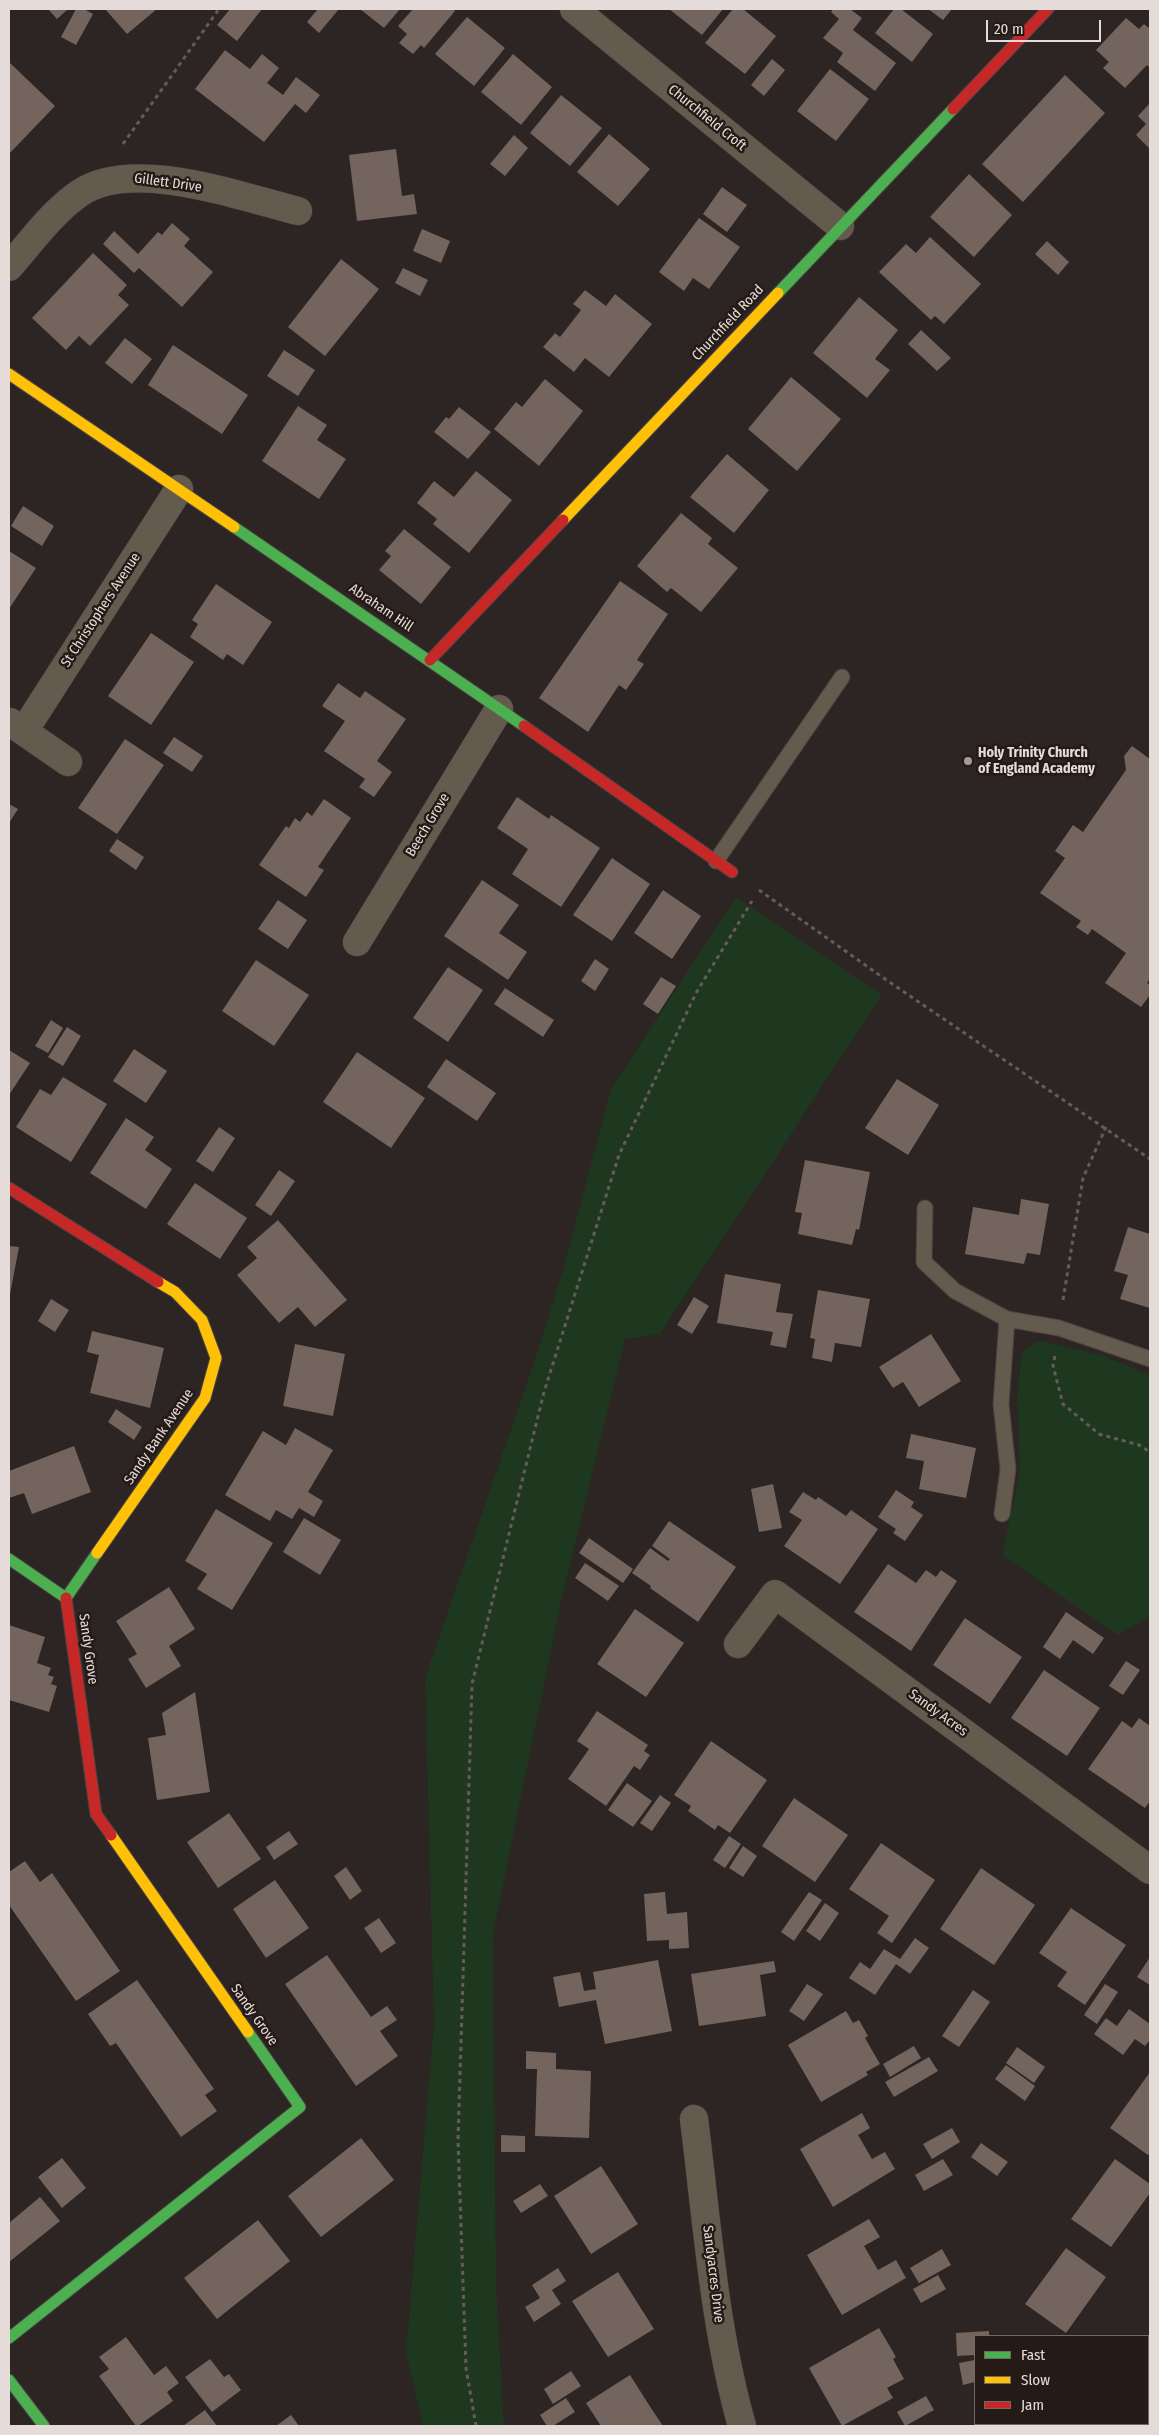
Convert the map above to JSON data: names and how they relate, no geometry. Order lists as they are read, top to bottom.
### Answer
{
  "streets": {
    "street": [
      "Churchfield Croft",
      "Gillett Drive",
      "Churchfield Road",
      "Abraham Hill",
      "St Christophers Avenue",
      "Beech Grove",
      "Sandy Bank Avenue",
      "Sandy Grove",
      "Sandy Acres",
      "Sandyacres Drive"
    ]
  },
  "crossings": [
    ["Churchfield Croft", "Churchfield Road"],
    ["Churchfield Road", "Abraham Hill"],
    ["Abraham Hill", "St Christophers Avenue"],
    ["Abraham Hill", "Beech Grove"],
    ["Sandy Bank Avenue", "Sandy Grove"]
  ],
  "places": ["Holy Trinity Church of England Academy"],
  "legend": ["Fast", "Slow", "Jam"],
  "scale_bar": "20 m"
}
